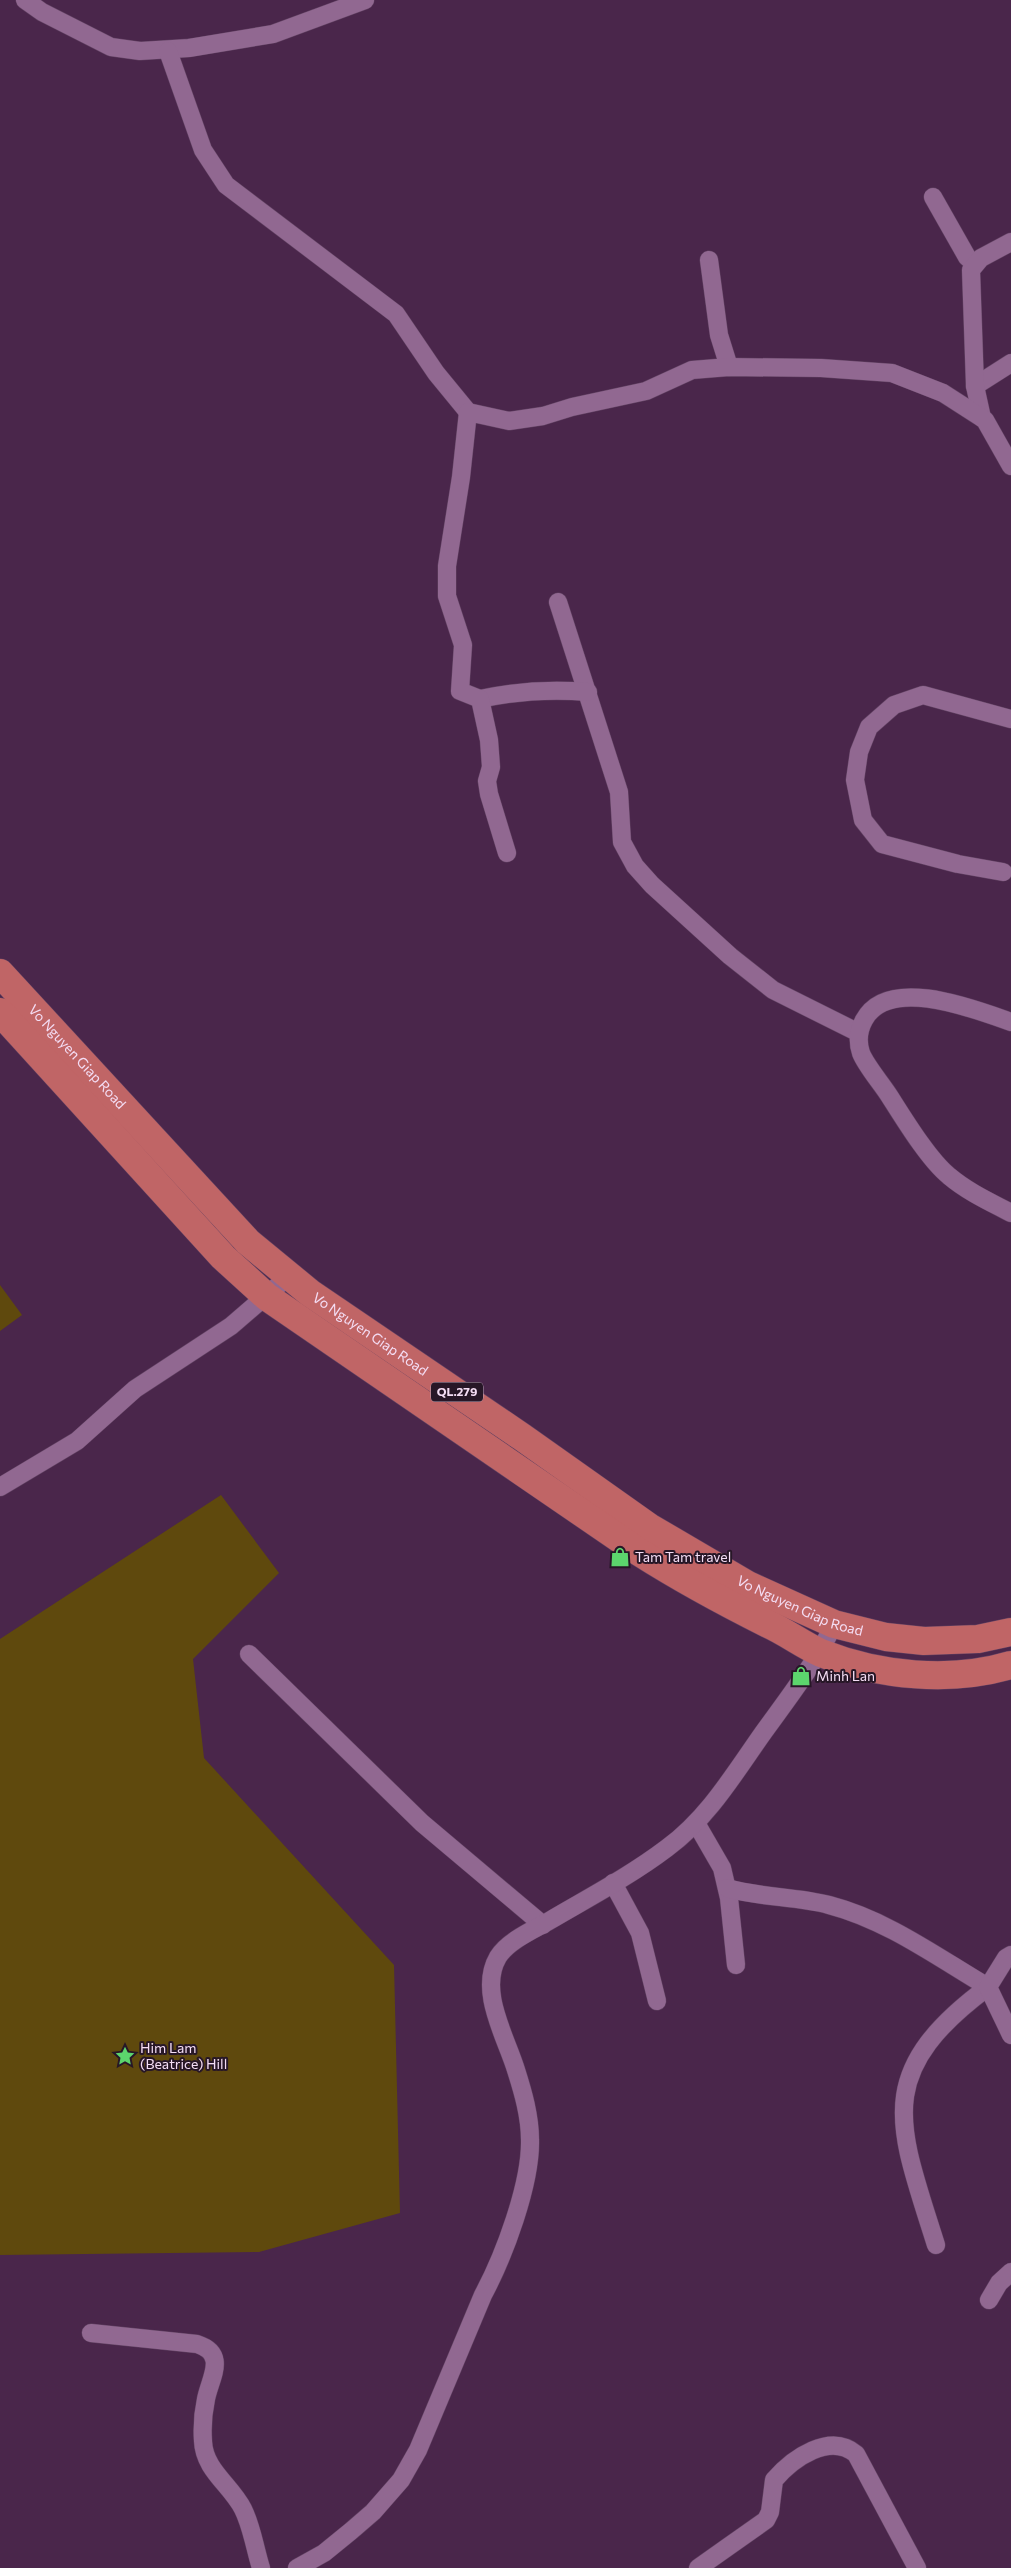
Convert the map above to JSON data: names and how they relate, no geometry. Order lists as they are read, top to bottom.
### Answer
{
  "streets": {
    "highway": ["Vo Nguyen Giap Road", "QL.279"]
  },
  "places": {
    "shop": ["Tam Tam travel", "Minh Lan"],
    "place": ["Him Lam (Beatrice) Hill"]
  }
}
